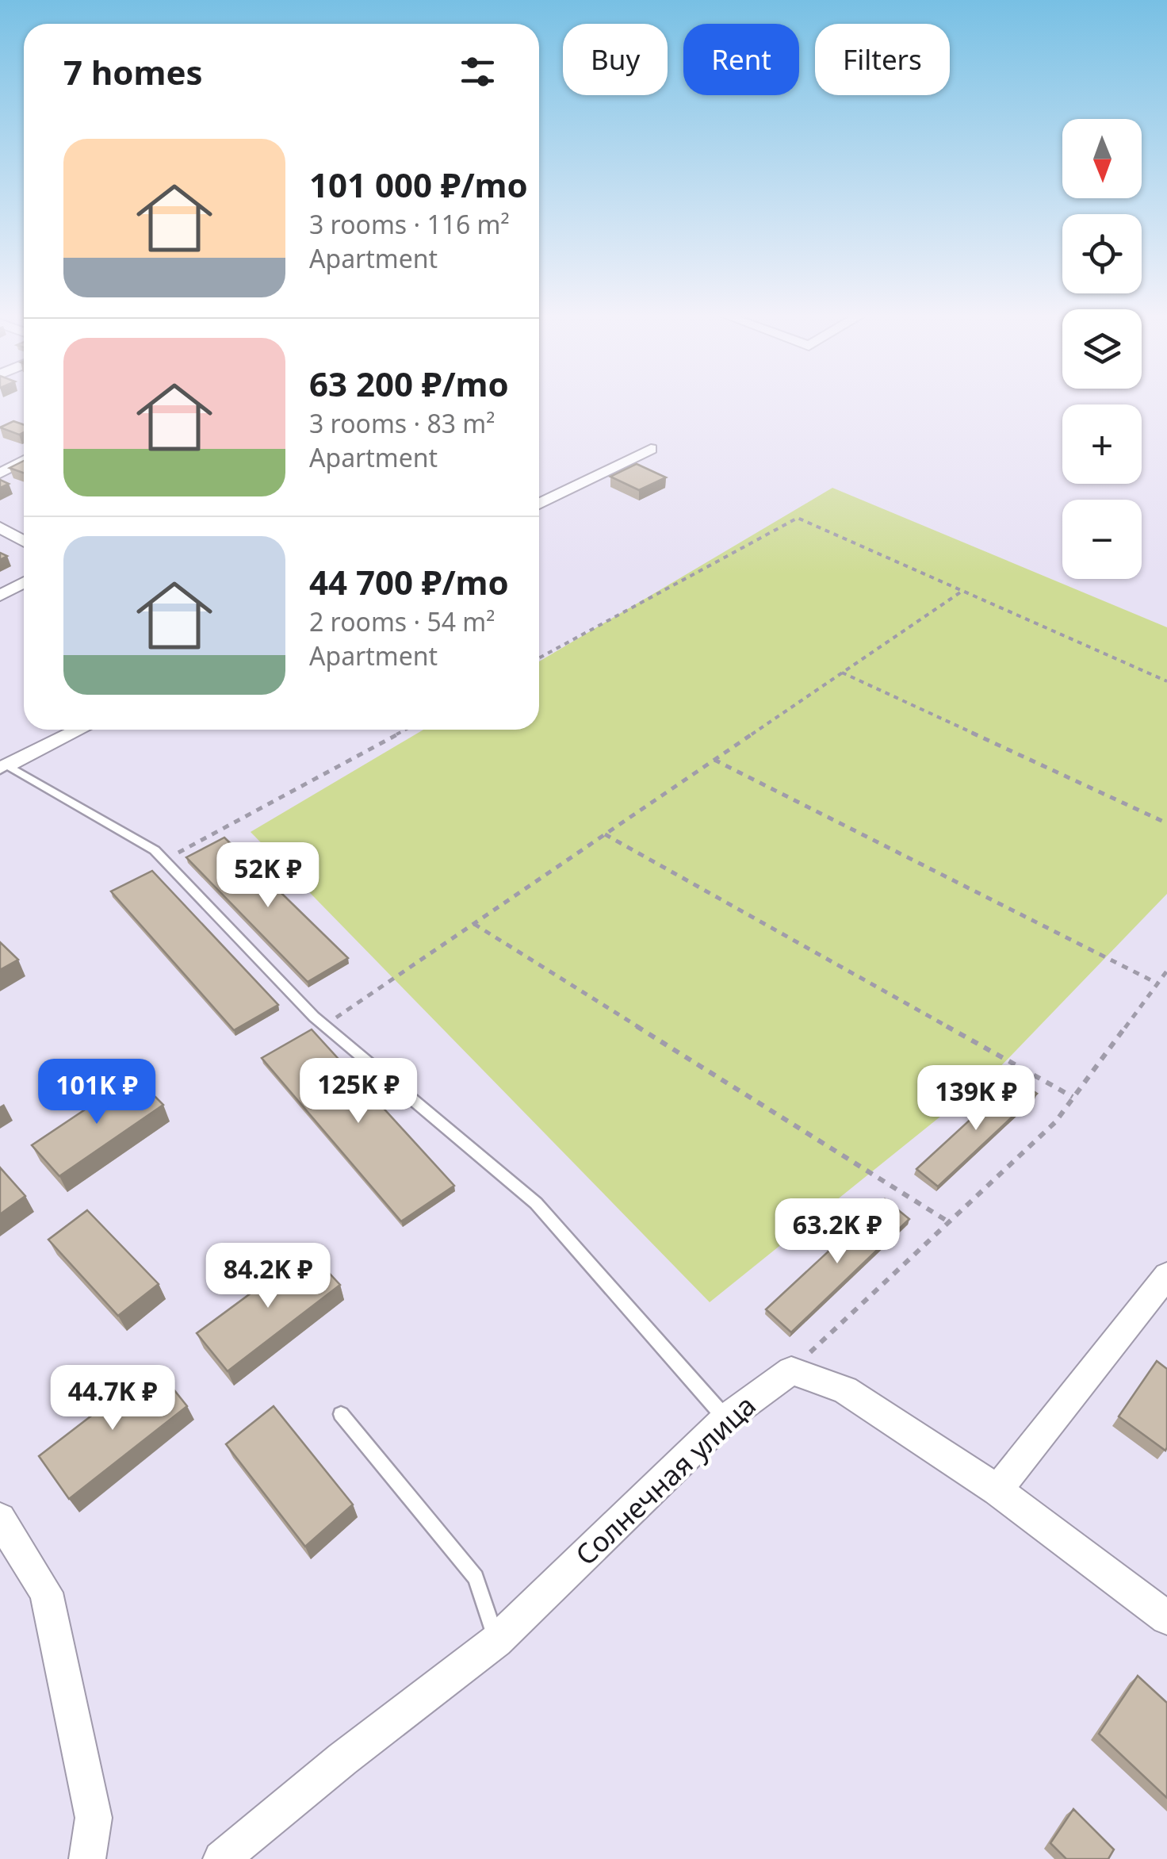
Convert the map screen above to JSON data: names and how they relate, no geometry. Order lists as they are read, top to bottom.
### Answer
{
  "streets": {
    "street": ["Солнечная улица"]
  },
  "north": "bottom",
  "page": {
    "chip": ["Buy", "Rent", "Filters"],
    "heading": "7 homes",
    "map_buttons": ["+", "−"],
    "list": [
      {
        "name": "101 000 ₽/mo",
        "note": "3 rooms · 116 m² · Apartment"
      },
      {
        "name": "63 200 ₽/mo",
        "note": "3 rooms · 83 m² · Apartment"
      },
      {
        "name": "44 700 ₽/mo",
        "note": "2 rooms · 54 m² · Apartment"
      }
    ],
    "price": [
      "52K ₽",
      "125K ₽",
      "101K ₽",
      "139K ₽",
      "63.2K ₽",
      "84.2K ₽",
      "44.7K ₽"
    ]
  }
}
